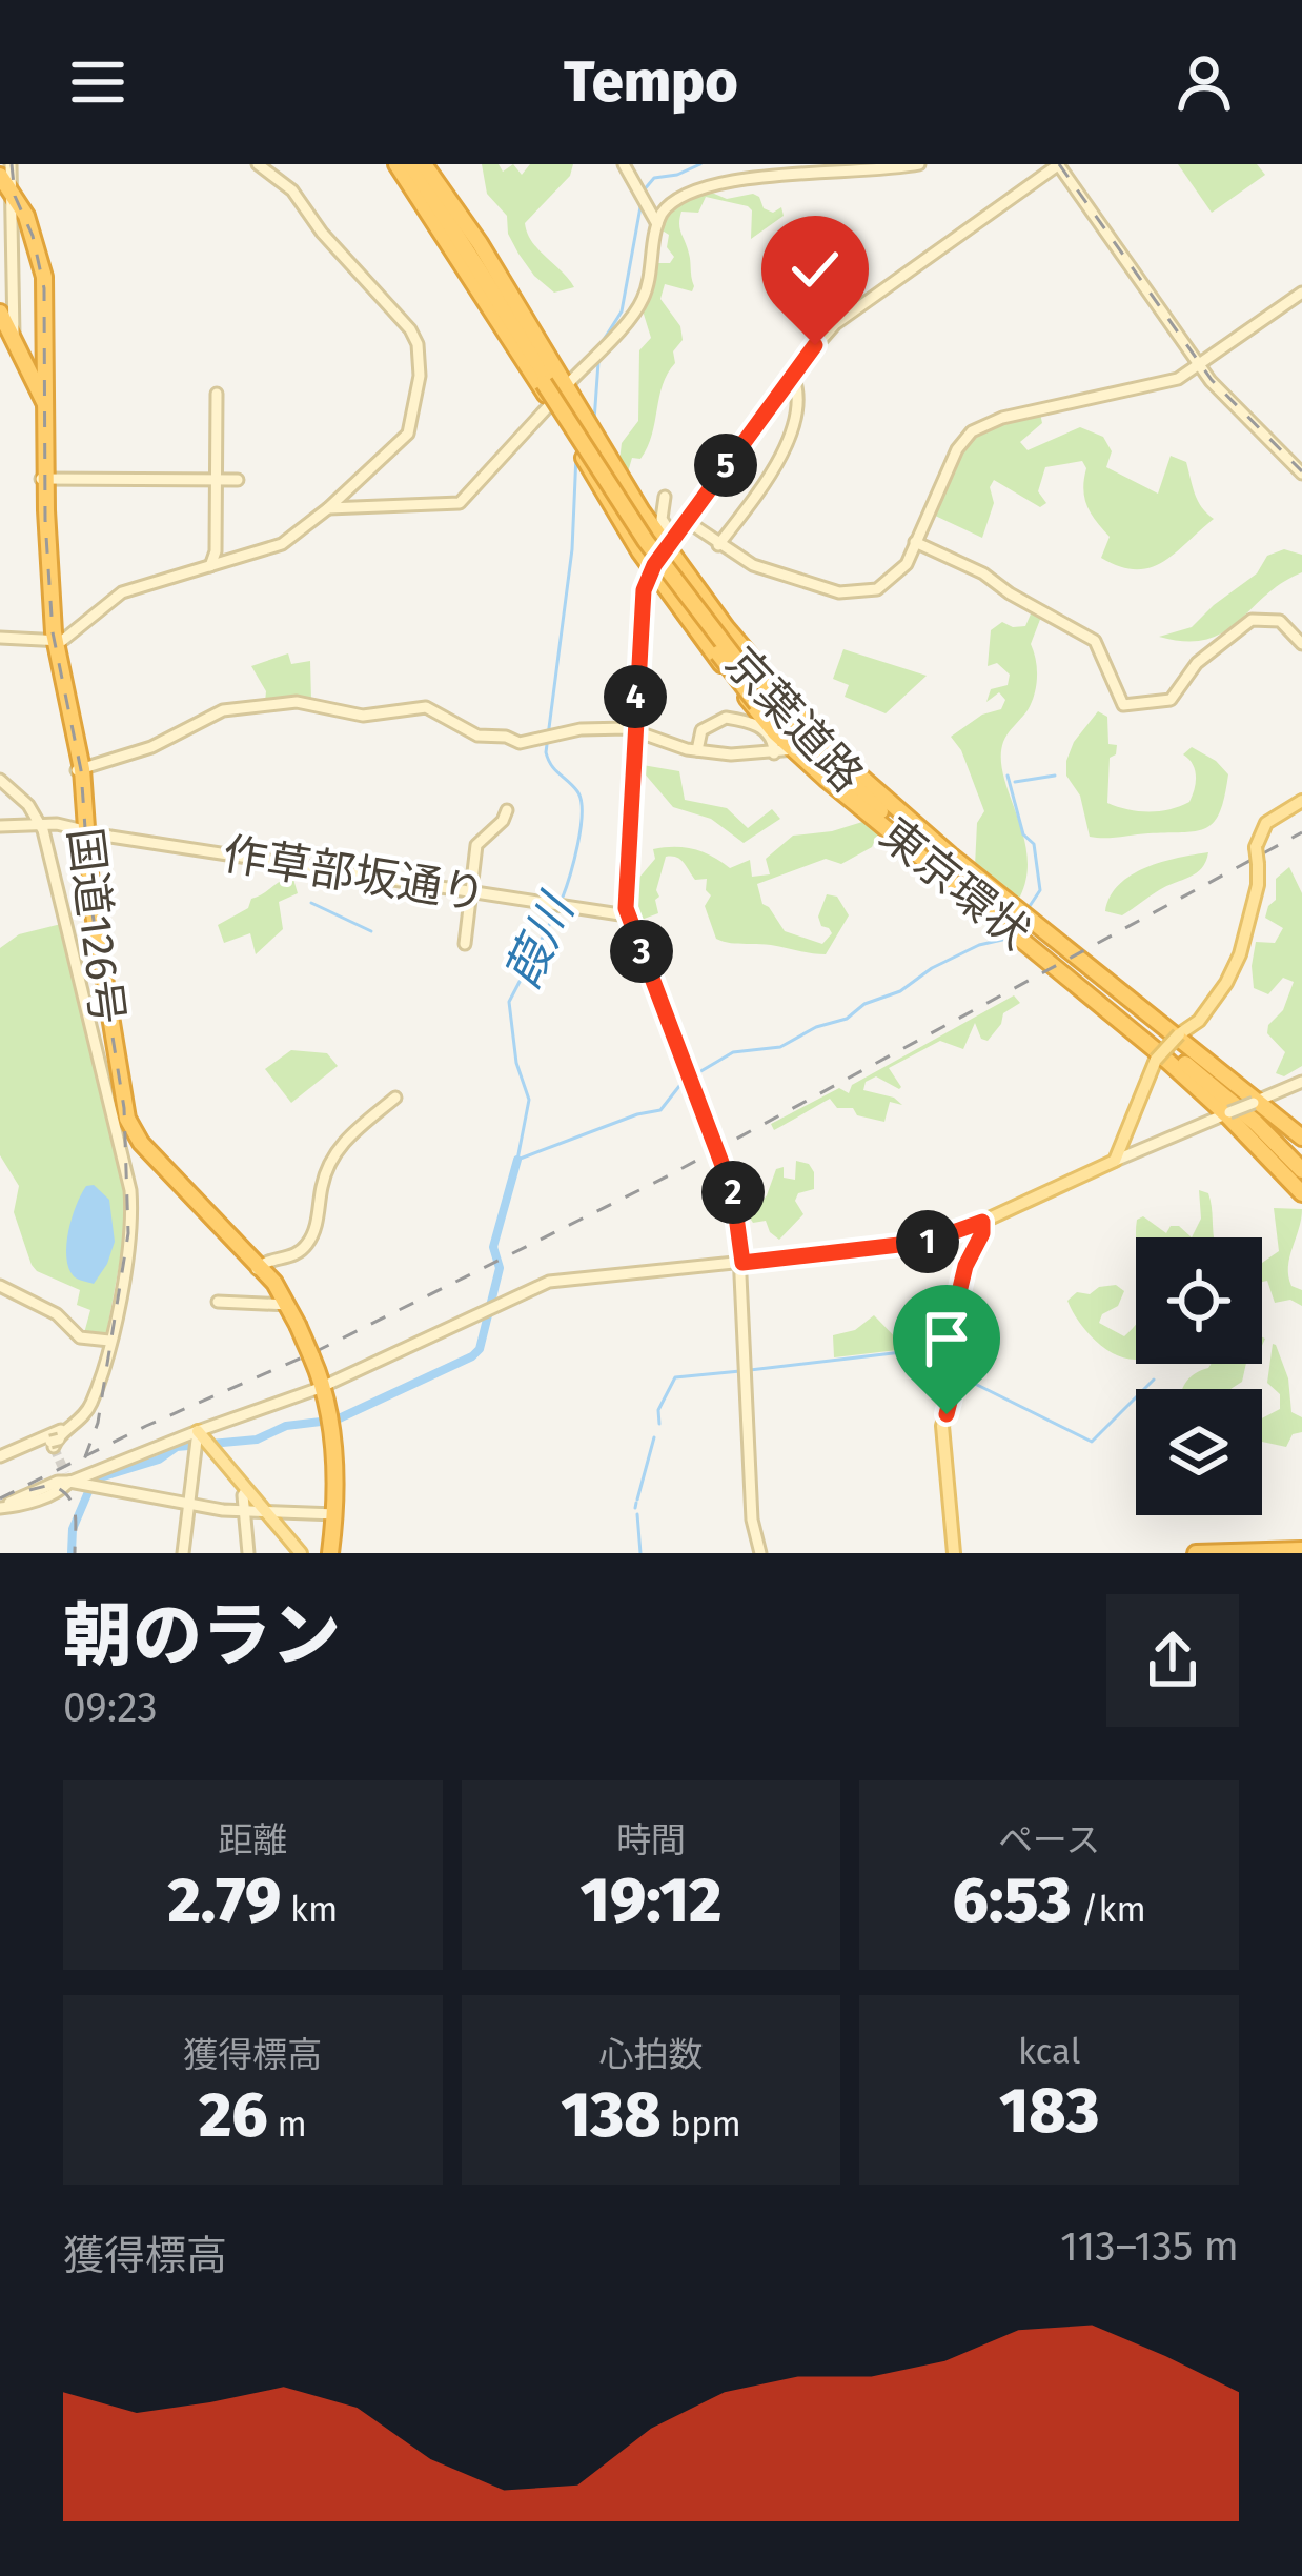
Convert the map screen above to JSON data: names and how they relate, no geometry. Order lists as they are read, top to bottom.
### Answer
{
  "streets": {
    "highway": ["京葉道路", "東京環状", "国道126号"],
    "street": ["作草部坂通り"]
  },
  "crossings": [
    ["京葉道路", "東京環状"],
    ["作草部坂通り", "国道126号"]
  ],
  "water": ["葭川"],
  "page": {
    "header": "Tempo",
    "pins": [
      "5",
      "4",
      "3",
      "2",
      "1"
    ],
    "heading": ["朝のラン", "09:23"],
    "stats": [
      ["距離", "2.79 km"],
      ["時間", "19:12"],
      ["ペース", "6:53 /km"],
      ["獲得標高", "26 m"],
      ["心拍数", "138 bpm"],
      ["kcal", "183"]
    ],
    "chart": ["獲得標高", "113–135 m"]
  }
}
